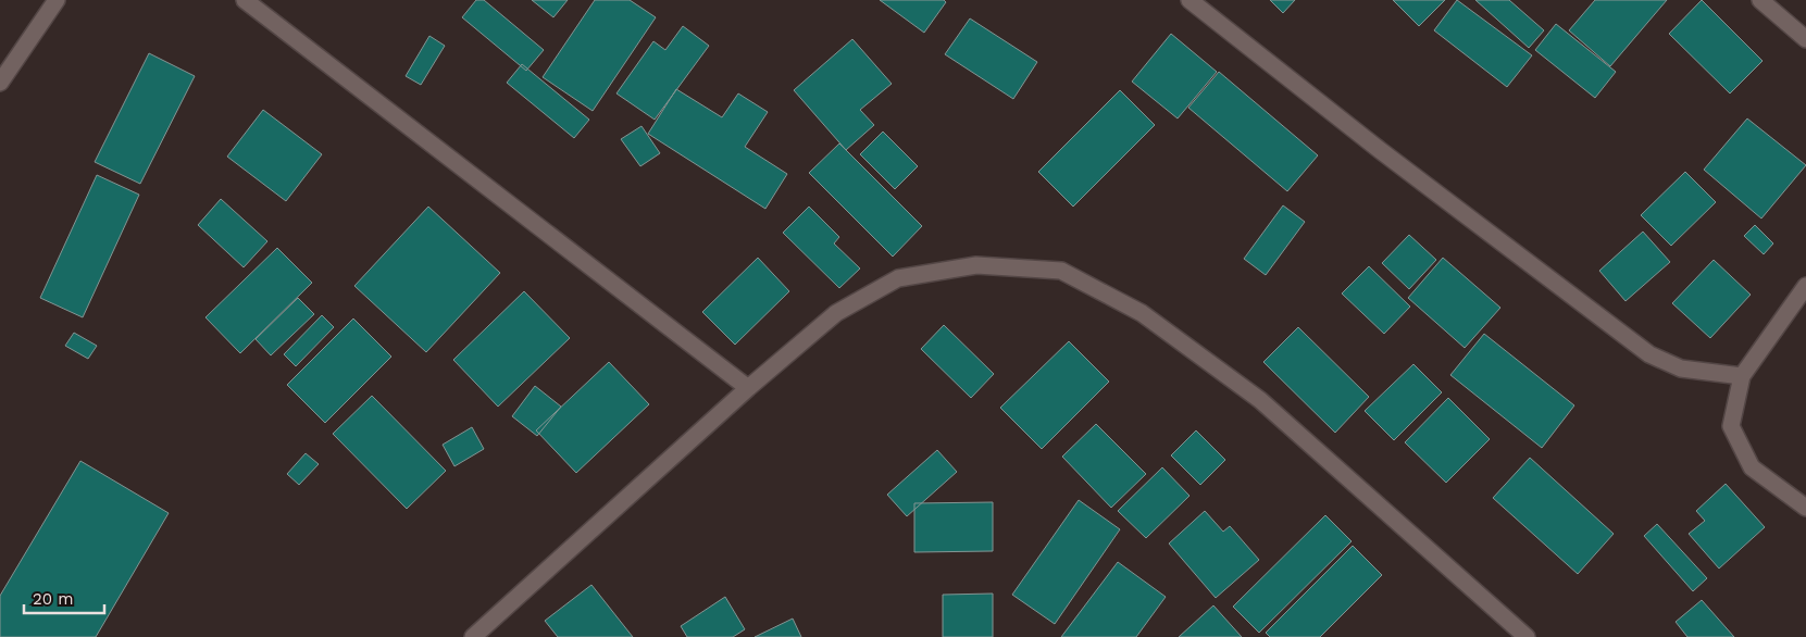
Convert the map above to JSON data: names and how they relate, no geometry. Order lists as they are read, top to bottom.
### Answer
{
  "scale_bar": "20 m"
}
